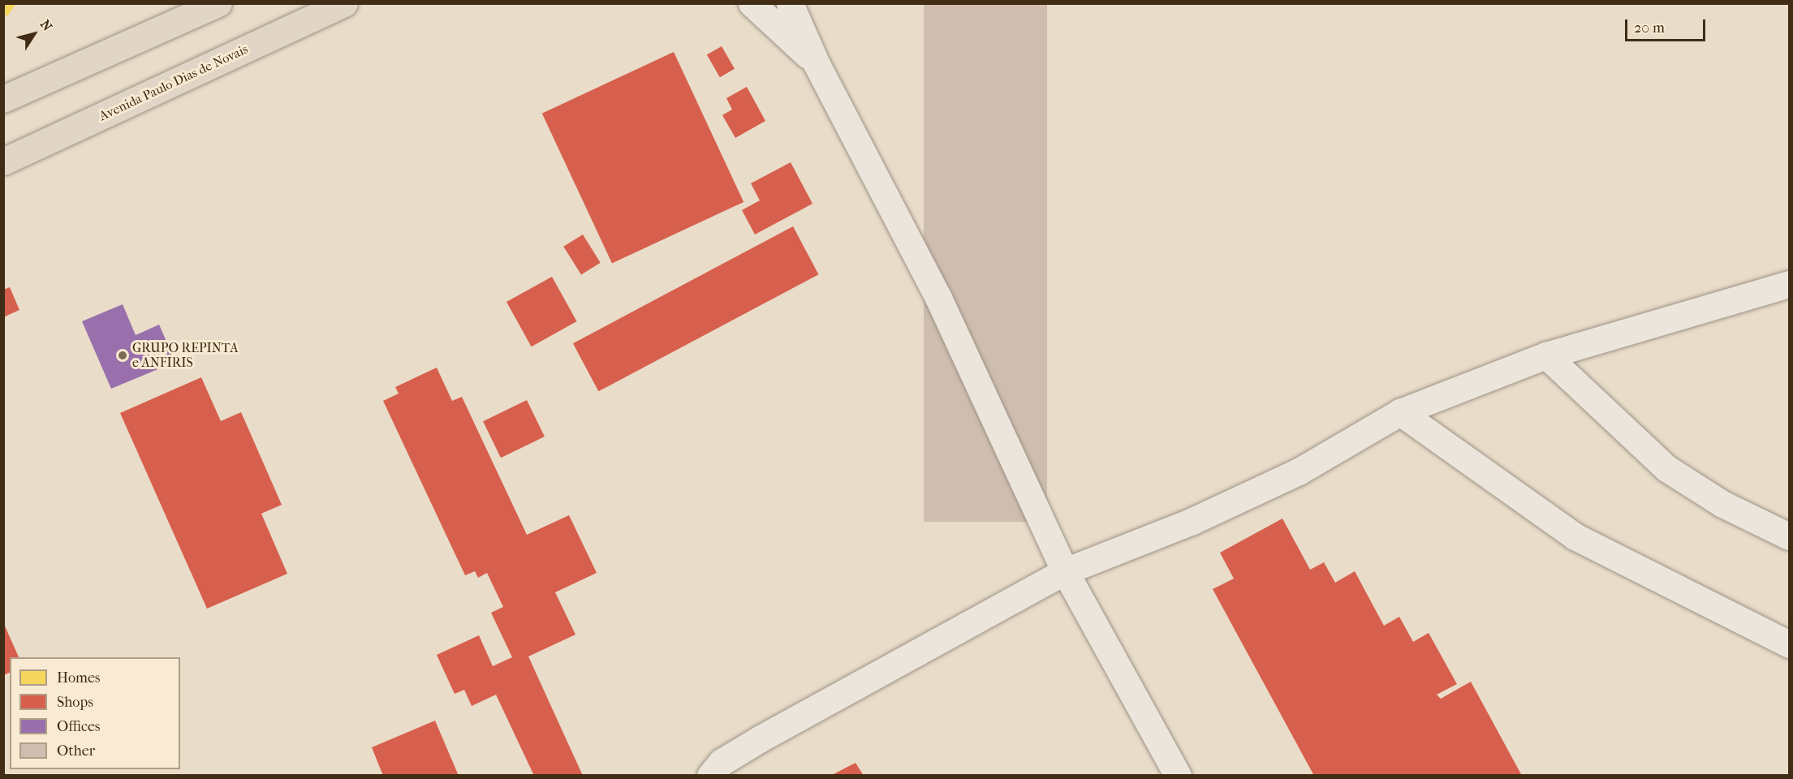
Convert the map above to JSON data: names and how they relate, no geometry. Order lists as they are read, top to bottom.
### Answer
{
  "streets": {
    "main road": ["Avenida Paulo Dias de Novais"]
  },
  "places": ["GRUPO REPINTA e ANFIRIS"],
  "legend": [
    "Homes",
    "Shops",
    "Offices",
    "Other"
  ],
  "scale_bar": "20 m",
  "north": "top right"
}
